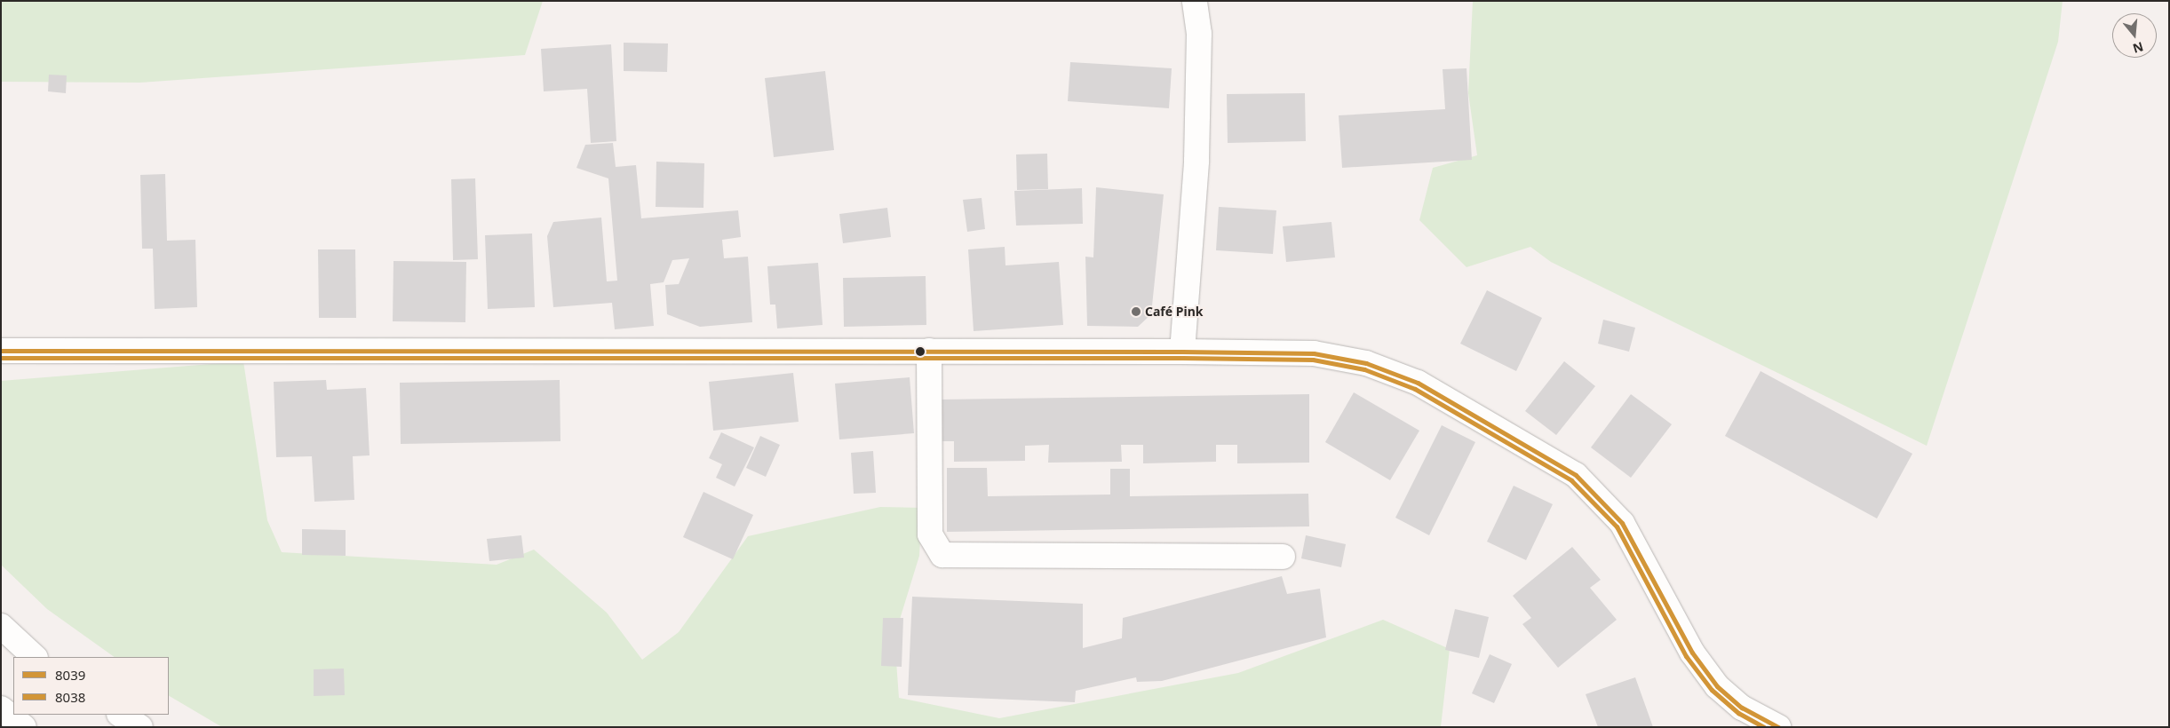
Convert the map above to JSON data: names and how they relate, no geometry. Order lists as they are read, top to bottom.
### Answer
{
  "places": ["Café Pink"],
  "lines": ["transit line 8039", "transit line 8038"],
  "legend": ["8039", "8038"],
  "north": "bottom"
}
